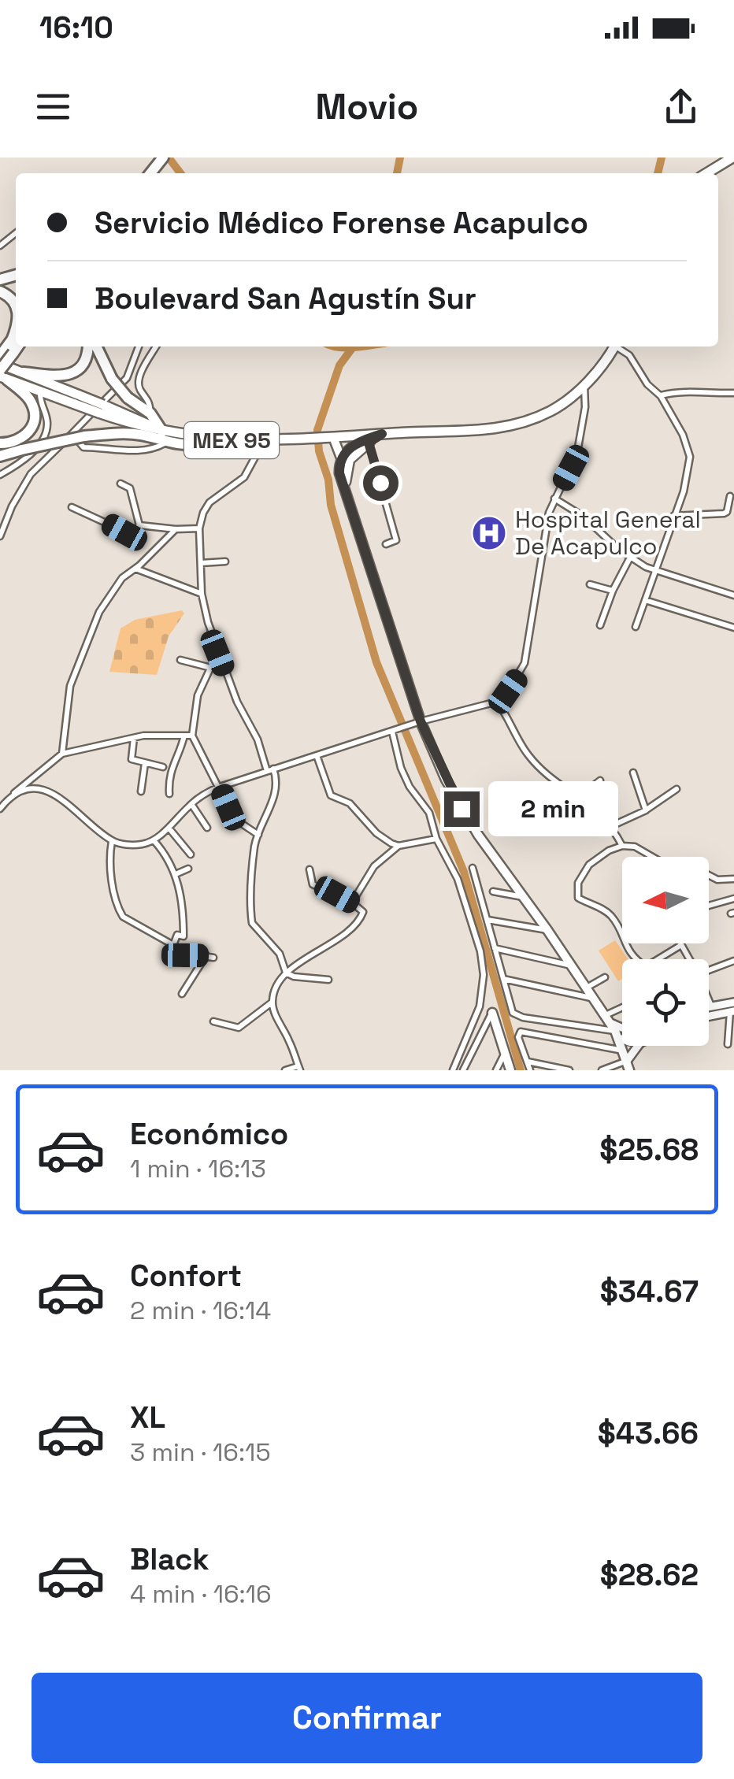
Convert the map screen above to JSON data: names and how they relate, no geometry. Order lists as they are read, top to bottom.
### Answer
{
  "streets": {
    "main road": ["MEX 95"]
  },
  "places": {
    "hospital": ["Hospital General De Acapulco"]
  },
  "north": "left",
  "page": {
    "status": "16:10",
    "header": "Movio",
    "banner": ["Servicio Médico Forense Acapulco", "Boulevard San Agustín Sur"],
    "bubble": "2 min",
    "list": [
      {
        "name": "Económico",
        "note": "1 min · 16:13",
        "value": "$25.68"
      },
      {
        "name": "Confort",
        "note": "2 min · 16:14",
        "value": "$34.67"
      },
      {
        "name": "XL",
        "note": "3 min · 16:15",
        "value": "$43.66"
      },
      {
        "name": "Black",
        "note": "4 min · 16:16",
        "value": "$28.62"
      }
    ],
    "buttons": "Confirmar"
  }
}
